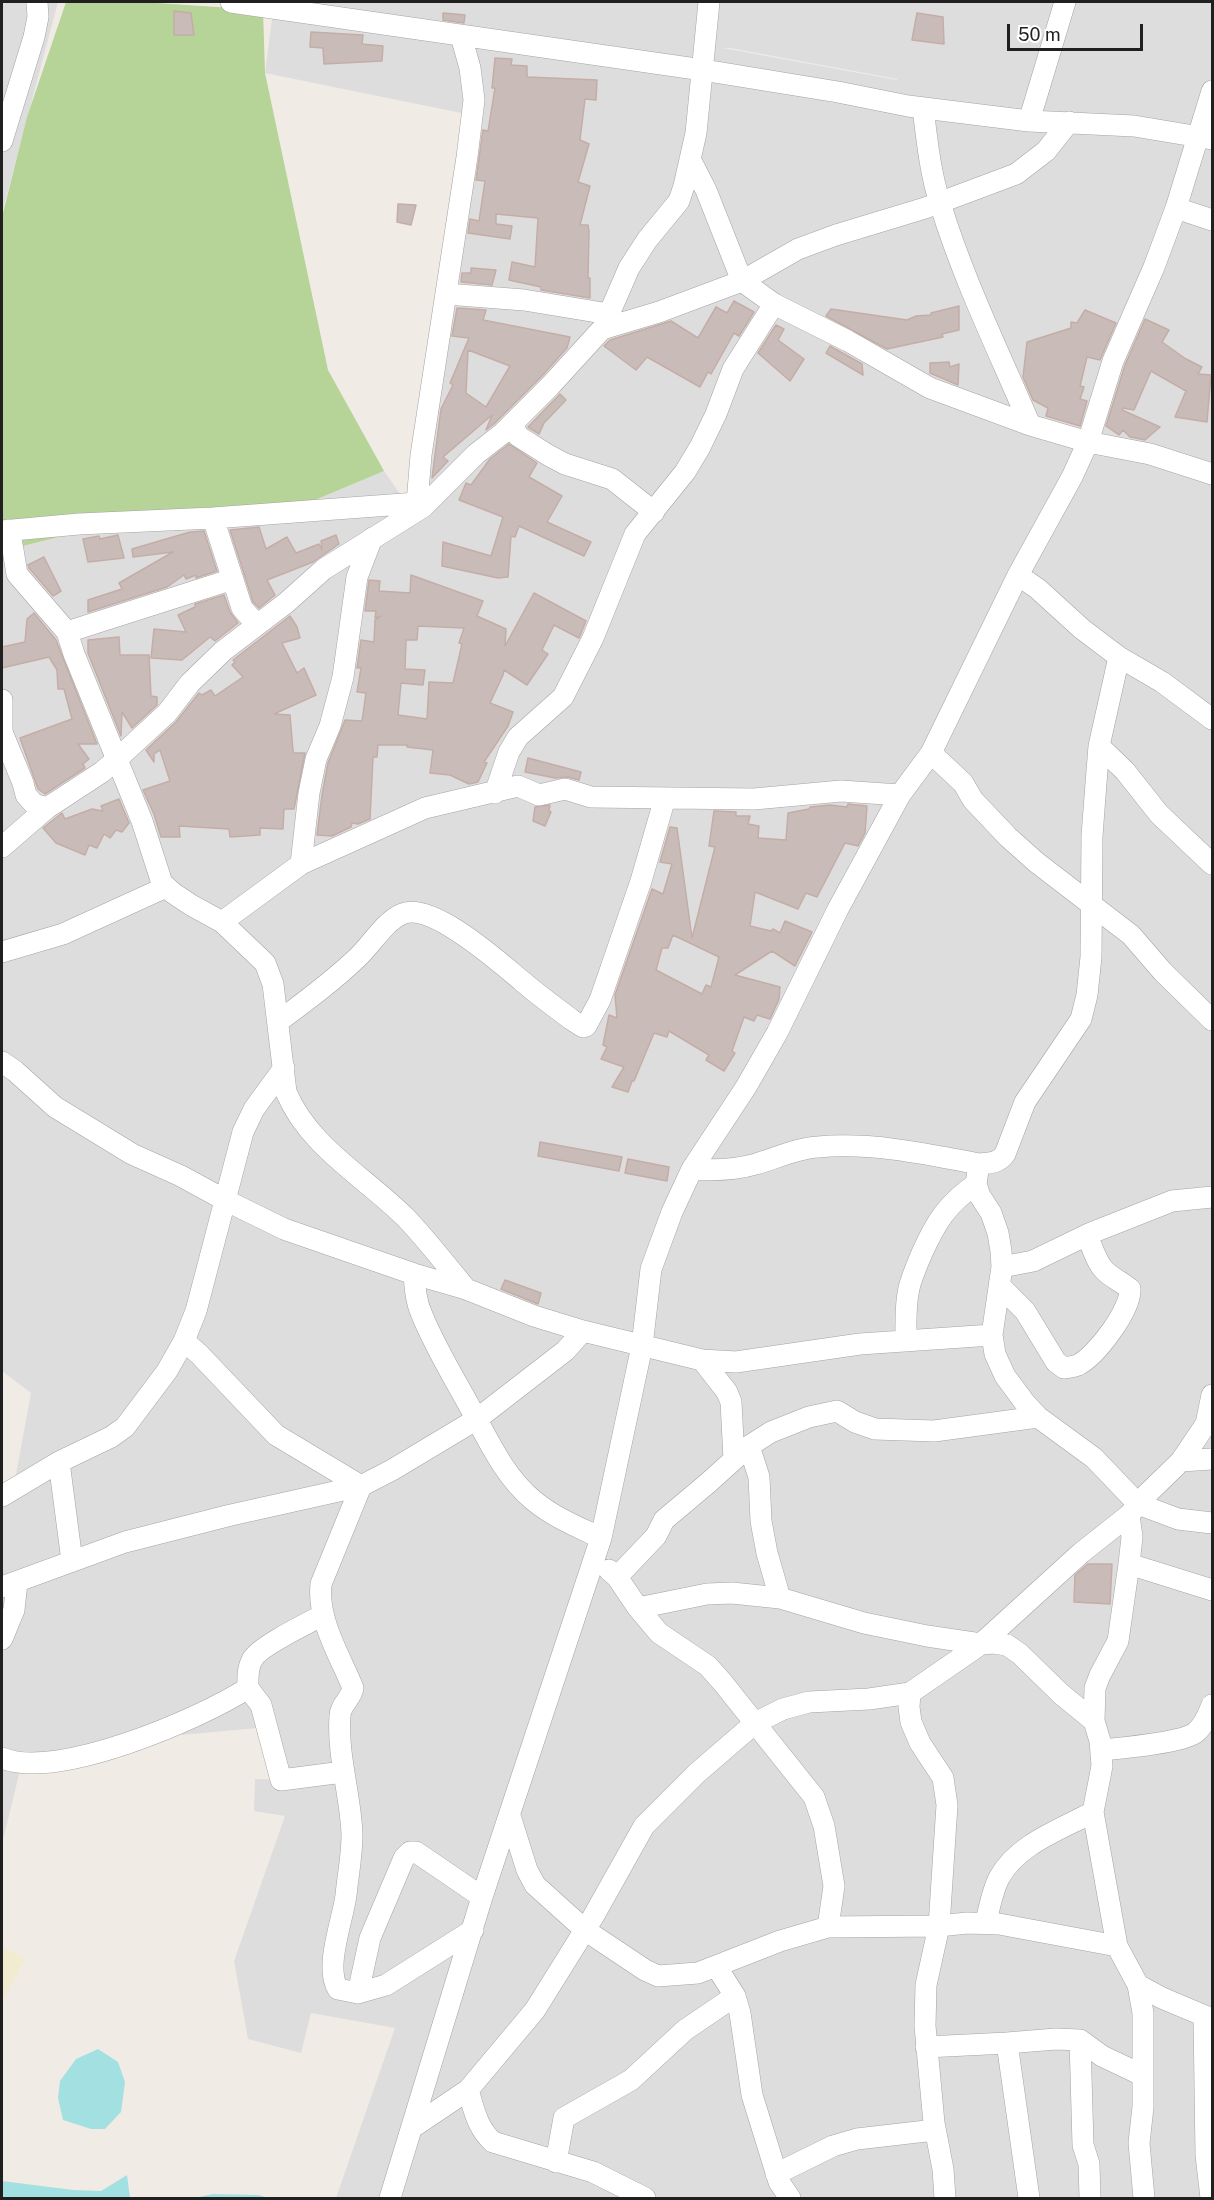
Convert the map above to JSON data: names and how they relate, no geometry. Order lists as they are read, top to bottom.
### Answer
{
  "scale_bar": "50 m"
}
